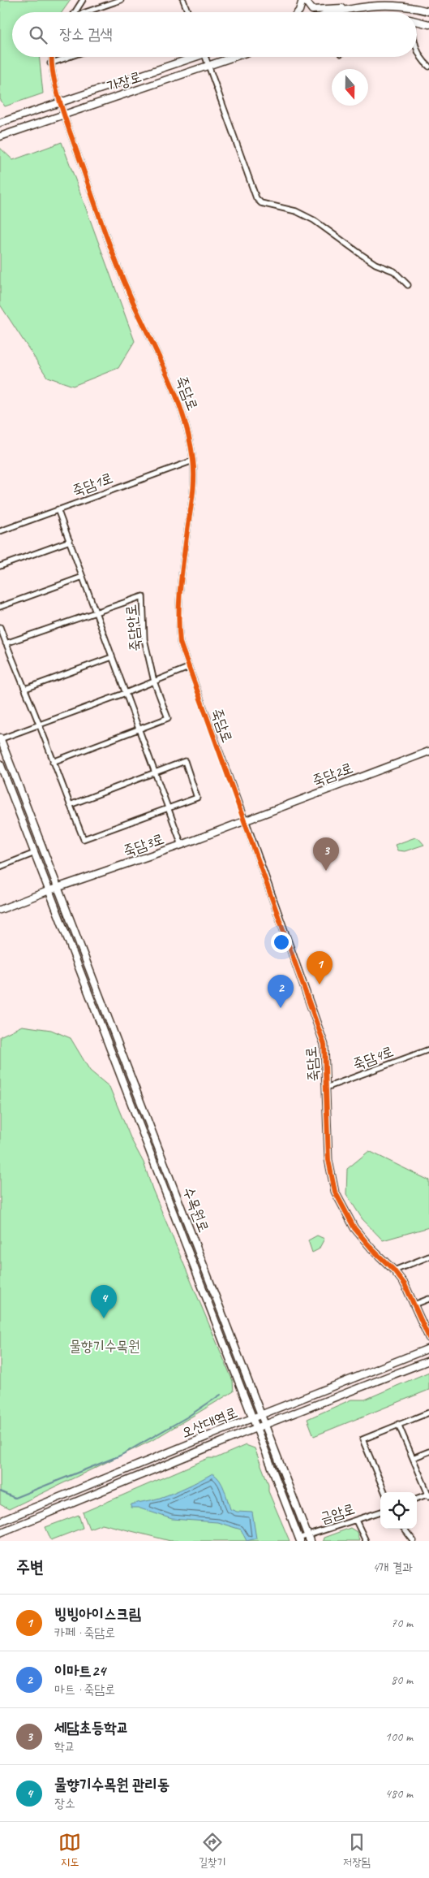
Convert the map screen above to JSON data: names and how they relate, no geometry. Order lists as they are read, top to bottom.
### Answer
{
  "streets": {
    "street": [
      "가장로",
      "죽담로",
      "죽담1로",
      "죽담안로",
      "죽담2로",
      "죽담3로",
      "죽담4로",
      "수목원로",
      "오산대역로",
      "금암로"
    ]
  },
  "crossings": [
    ["가장로", "죽담로"],
    ["죽담로", "죽담1로"],
    ["죽담로", "죽담2로"],
    ["죽담로", "죽담3로"],
    ["죽담로", "죽담4로"],
    ["죽담1로", "죽담안로"],
    ["죽담안로", "죽담3로"],
    ["죽담2로", "죽담3로"],
    ["죽담3로", "수목원로"],
    ["수목원로", "오산대역로"],
    ["수목원로", "금암로"]
  ],
  "parks": ["물향기수목원"],
  "north": "bottom",
  "page": {
    "search": "장소 검색",
    "pins": [
      "3",
      "1",
      "2",
      "4"
    ],
    "heading": ["주변", "4개 결과"],
    "list": [
      {
        "mark": "1",
        "name": "빙빙아이스크림",
        "note": "카페 · 죽담로",
        "value": "70 m"
      },
      {
        "mark": "2",
        "name": "이마트24",
        "note": "마트 · 죽담로",
        "value": "80 m"
      },
      {
        "mark": "3",
        "name": "세담초등학교",
        "note": "학교",
        "value": "100 m"
      },
      {
        "mark": "4",
        "name": "물향기수목원 관리동",
        "note": "장소",
        "value": "480 m"
      }
    ],
    "nav": ["지도", "길찾기", "저장됨"]
  }
}
